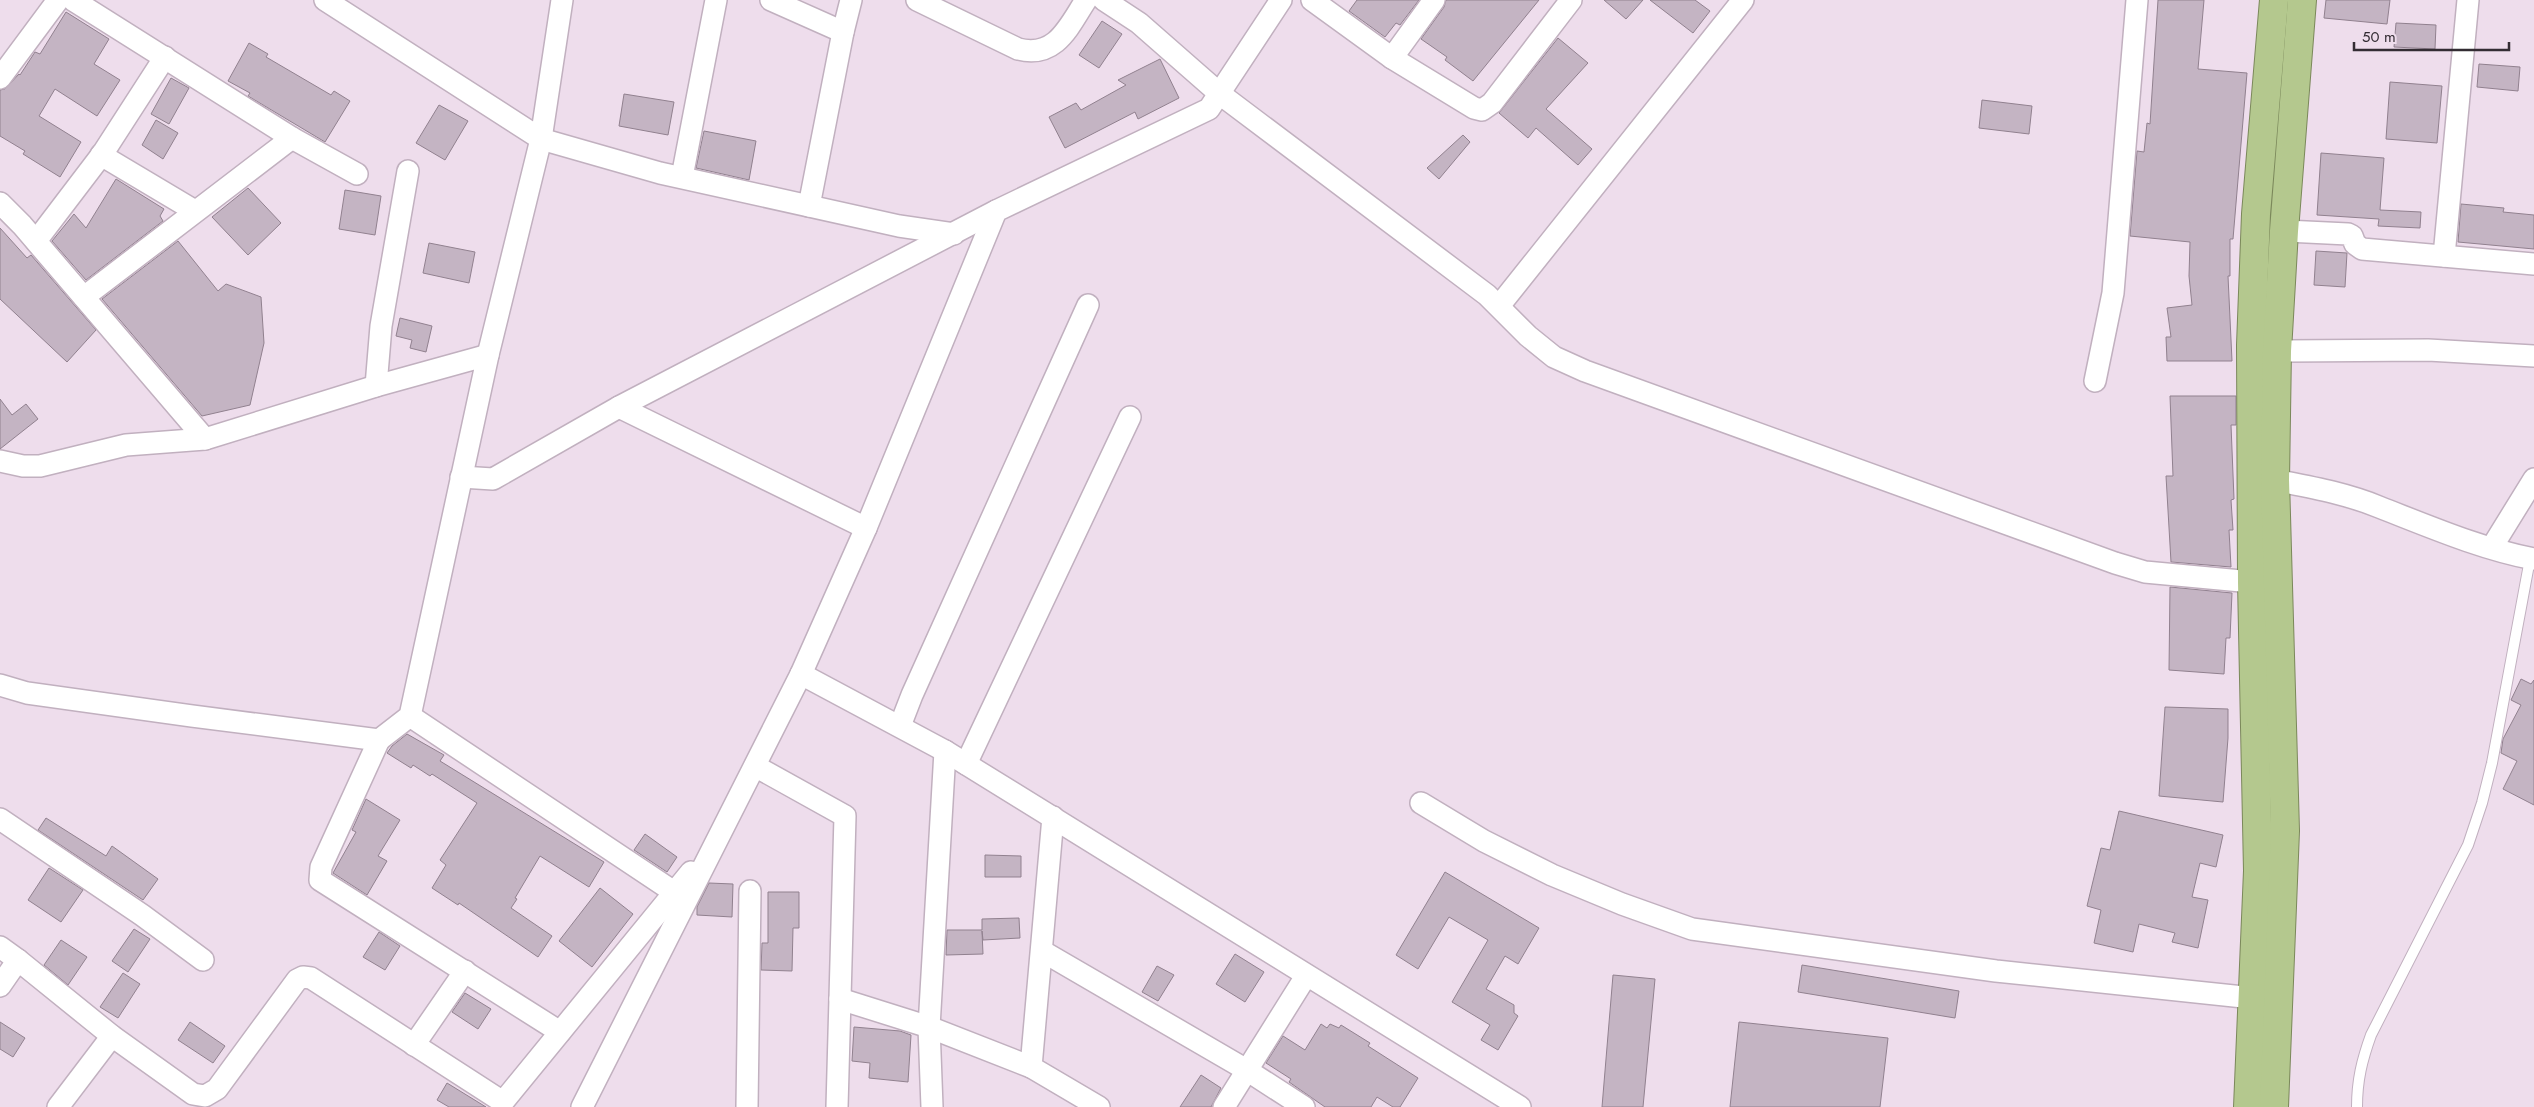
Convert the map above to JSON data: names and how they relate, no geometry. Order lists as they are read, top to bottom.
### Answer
{
  "scale_bar": "50 m"
}
